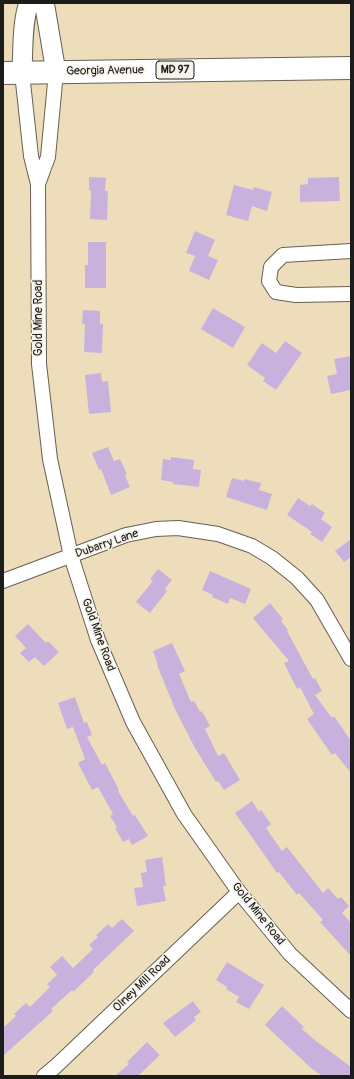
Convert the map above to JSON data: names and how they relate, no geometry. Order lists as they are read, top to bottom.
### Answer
{
  "streets": {
    "main road": ["MD 97", "Georgia Avenue"],
    "street": ["Gold Mine Road", "Dubarry Lane", "Olney Mill Road"]
  },
  "crossings": [
    ["Georgia Avenue", "Gold Mine Road"],
    ["Gold Mine Road", "Dubarry Lane"],
    ["Gold Mine Road", "Olney Mill Road"]
  ]
}
